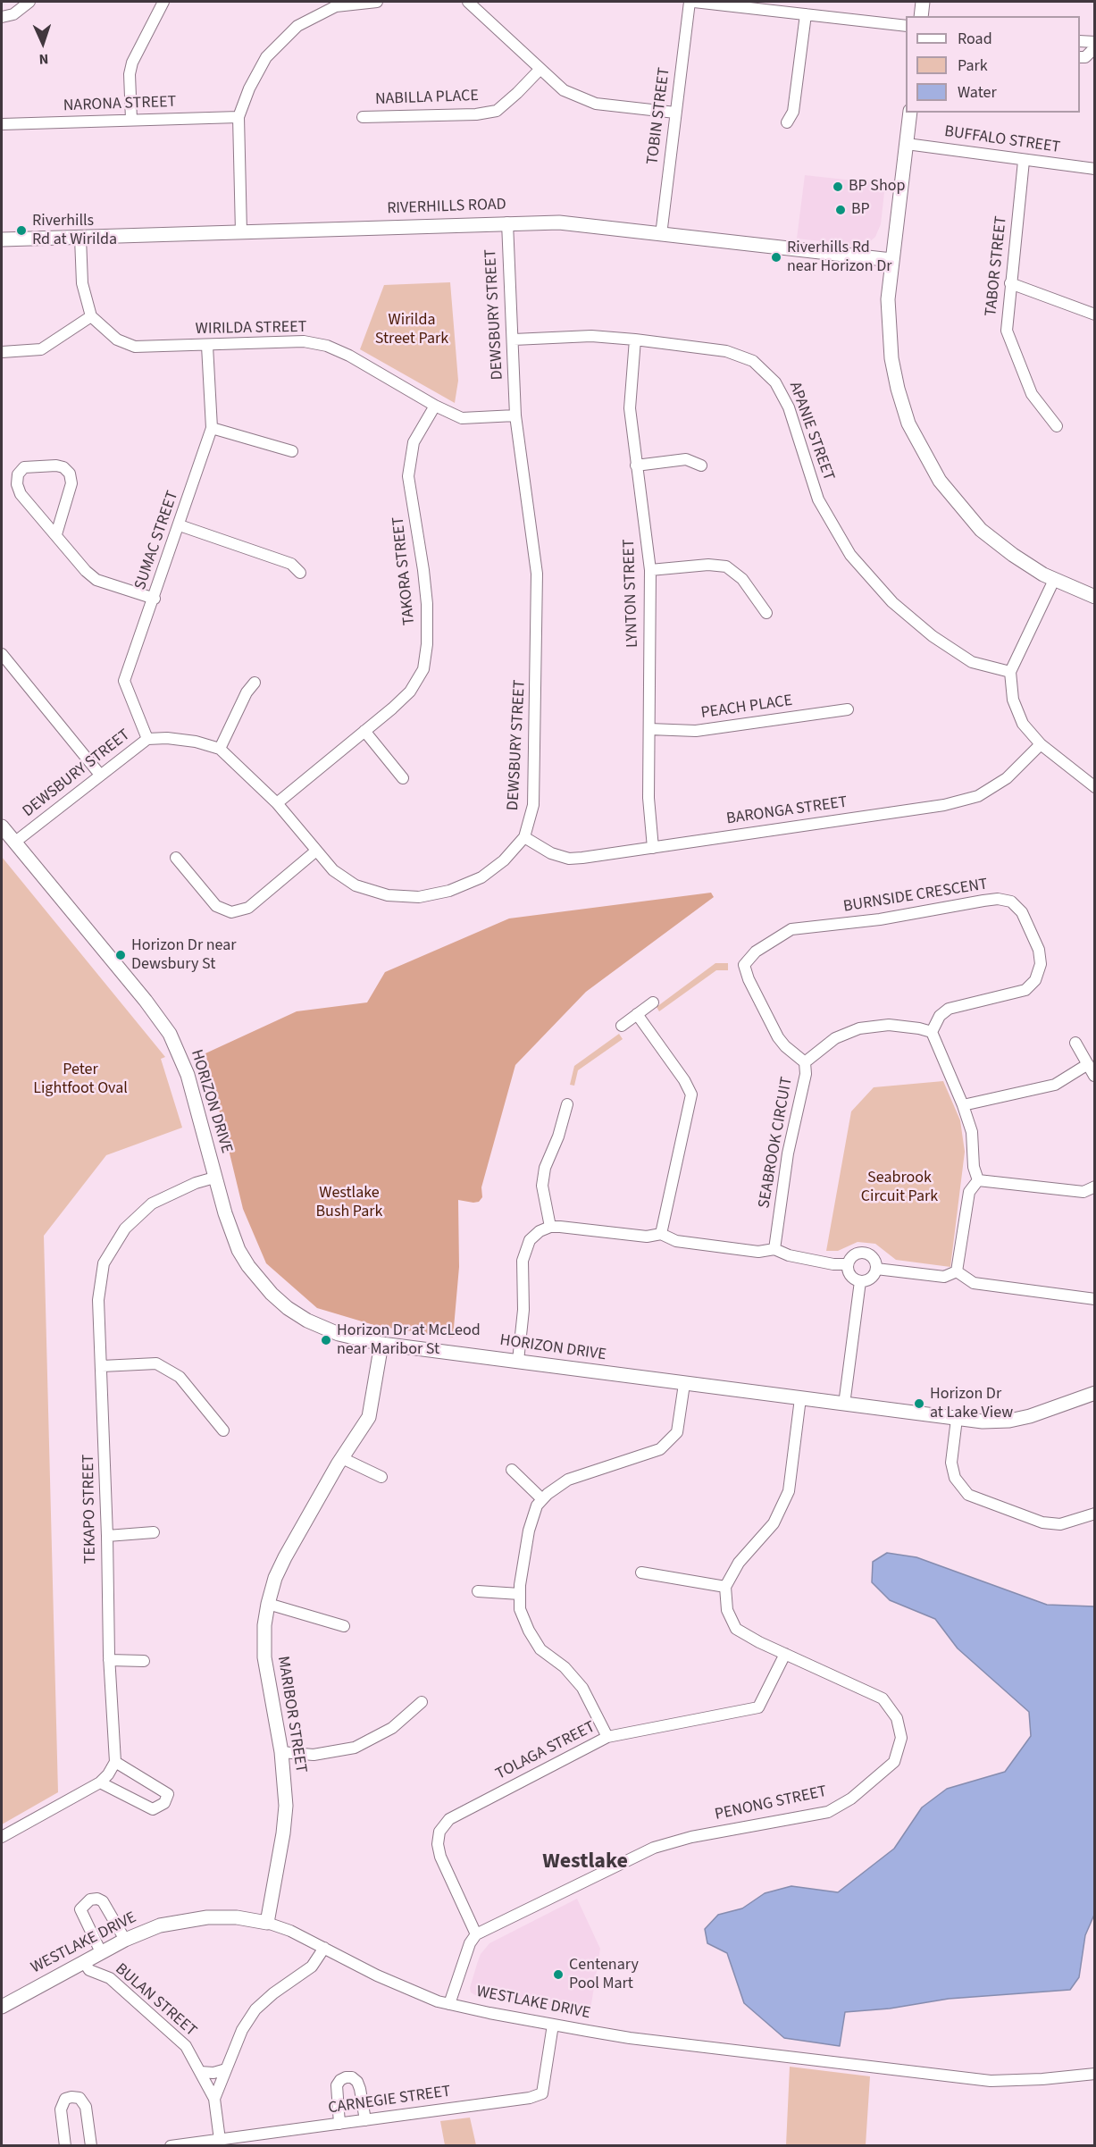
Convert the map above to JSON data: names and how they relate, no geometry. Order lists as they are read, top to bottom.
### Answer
{
  "streets": {
    "street": [
      "NABILLA PLACE",
      "NARONA STREET",
      "TOBIN STREET",
      "BUFFALO STREET",
      "RIVERHILLS ROAD",
      "TABOR STREET",
      "DEWSBURY STREET",
      "WIRILDA STREET",
      "APANIE STREET",
      "SUMAC STREET",
      "TAKORA STREET",
      "LYNTON STREET",
      "PEACH PLACE",
      "BARONGA STREET",
      "BURNSIDE CRESCENT",
      "HORIZON DRIVE",
      "SEABROOK CIRCUIT",
      "TEKAPO STREET",
      "MARIBOR STREET",
      "TOLAGA STREET",
      "PENONG STREET",
      "WESTLAKE DRIVE",
      "BULAN STREET",
      "CARNEGIE STREET"
    ]
  },
  "crossings": [
    ["TOBIN STREET", "RIVERHILLS ROAD"],
    ["BUFFALO STREET", "TABOR STREET"],
    ["RIVERHILLS ROAD", "DEWSBURY STREET"],
    ["DEWSBURY STREET", "WIRILDA STREET"],
    ["DEWSBURY STREET", "APANIE STREET"],
    ["DEWSBURY STREET", "SUMAC STREET"],
    ["DEWSBURY STREET", "TAKORA STREET"],
    ["DEWSBURY STREET", "BARONGA STREET"],
    ["DEWSBURY STREET", "HORIZON DRIVE"],
    ["WIRILDA STREET", "SUMAC STREET"],
    ["WIRILDA STREET", "TAKORA STREET"],
    ["APANIE STREET", "LYNTON STREET"],
    ["LYNTON STREET", "PEACH PLACE"],
    ["LYNTON STREET", "BARONGA STREET"],
    ["BURNSIDE CRESCENT", "SEABROOK CIRCUIT"],
    ["HORIZON DRIVE", "TEKAPO STREET"],
    ["HORIZON DRIVE", "MARIBOR STREET"],
    ["MARIBOR STREET", "WESTLAKE DRIVE"],
    ["TOLAGA STREET", "PENONG STREET"],
    ["WESTLAKE DRIVE", "BULAN STREET"],
    ["WESTLAKE DRIVE", "CARNEGIE STREET"]
  ],
  "districts": ["Westlake"],
  "parks": [
    "Wirilda Street Park",
    "Peter Lightfoot Oval",
    "Seabrook Circuit Park",
    "Westlake Bush Park"
  ],
  "places": [
    "BP Shop",
    "BP",
    "Riverhills Rd at Wirilda",
    "Riverhills Rd near Horizon Dr",
    "Horizon Dr near Dewsbury St",
    "Horizon Dr at McLeod near Maribor St",
    "Horizon Dr at Lake View",
    "Centenary Pool Mart"
  ],
  "legend": ["Road", "Park", "Water"],
  "north": "bottom"
}
